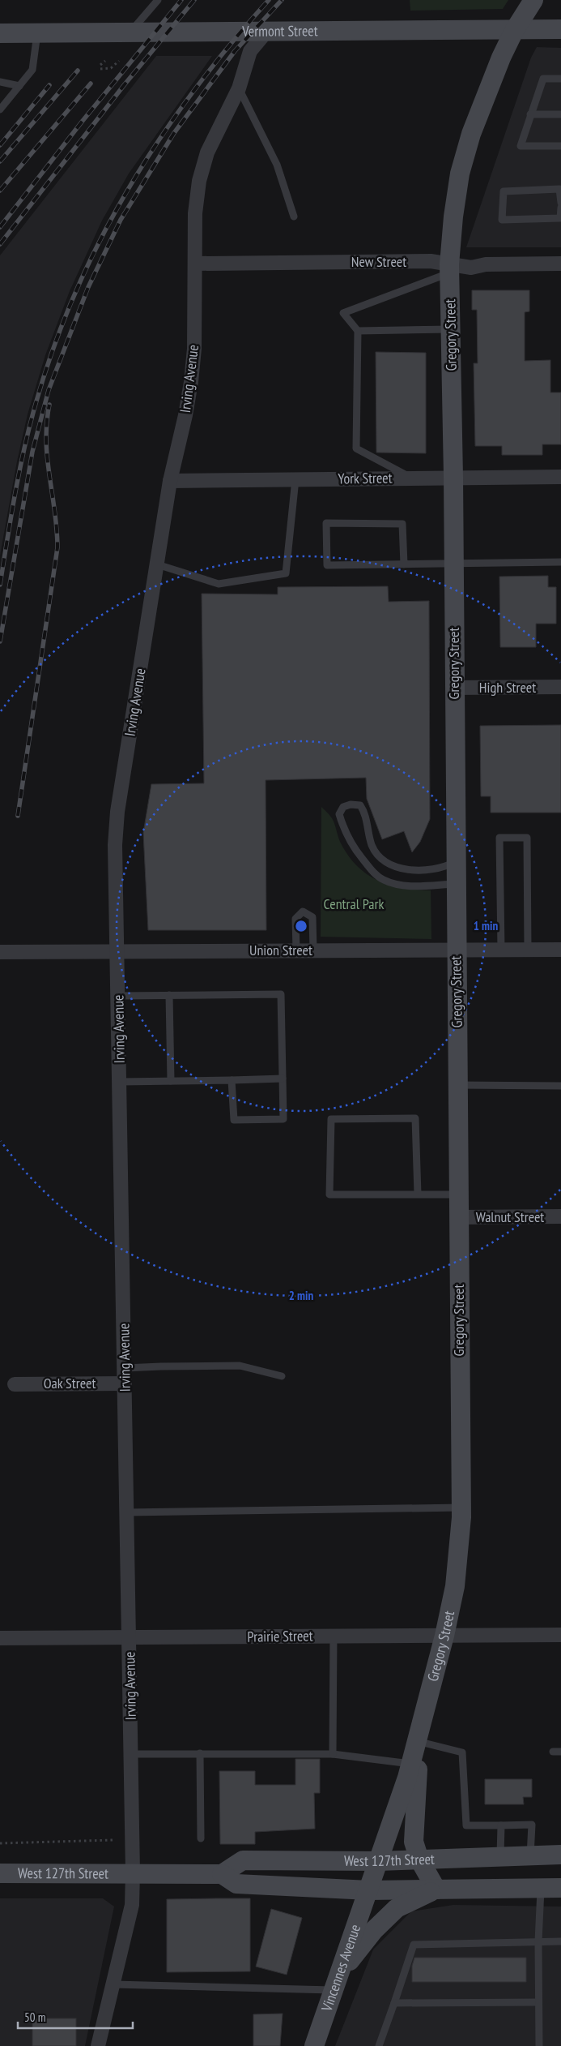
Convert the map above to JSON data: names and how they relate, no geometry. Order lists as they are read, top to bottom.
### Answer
{
  "streets": {
    "main road": [
      "Vermont Street",
      "Gregory Street",
      "West 127th Street",
      "Vincennes Avenue"
    ],
    "street": [
      "New Street",
      "Irving Avenue",
      "York Street",
      "High Street",
      "Union Street",
      "Walnut Street",
      "Oak Street",
      "Prairie Street"
    ]
  },
  "crossings": [
    ["Vermont Street", "Irving Avenue"],
    ["New Street", "Gregory Street"],
    ["New Street", "Irving Avenue"],
    ["Gregory Street", "York Street"],
    ["Gregory Street", "High Street"],
    ["Gregory Street", "Union Street"],
    ["Gregory Street", "Walnut Street"],
    ["Gregory Street", "Prairie Street"],
    ["Gregory Street", "West 127th Street"],
    ["Gregory Street", "Vincennes Avenue"],
    ["Irving Avenue", "York Street"],
    ["Irving Avenue", "Union Street"],
    ["Irving Avenue", "Oak Street"],
    ["Irving Avenue", "Prairie Street"],
    ["Irving Avenue", "West 127th Street"],
    ["West 127th Street", "Vincennes Avenue"]
  ],
  "parks": ["Central Park"],
  "scale_bar": "50 m",
  "rings": ["1 min", "2 min"]
}
